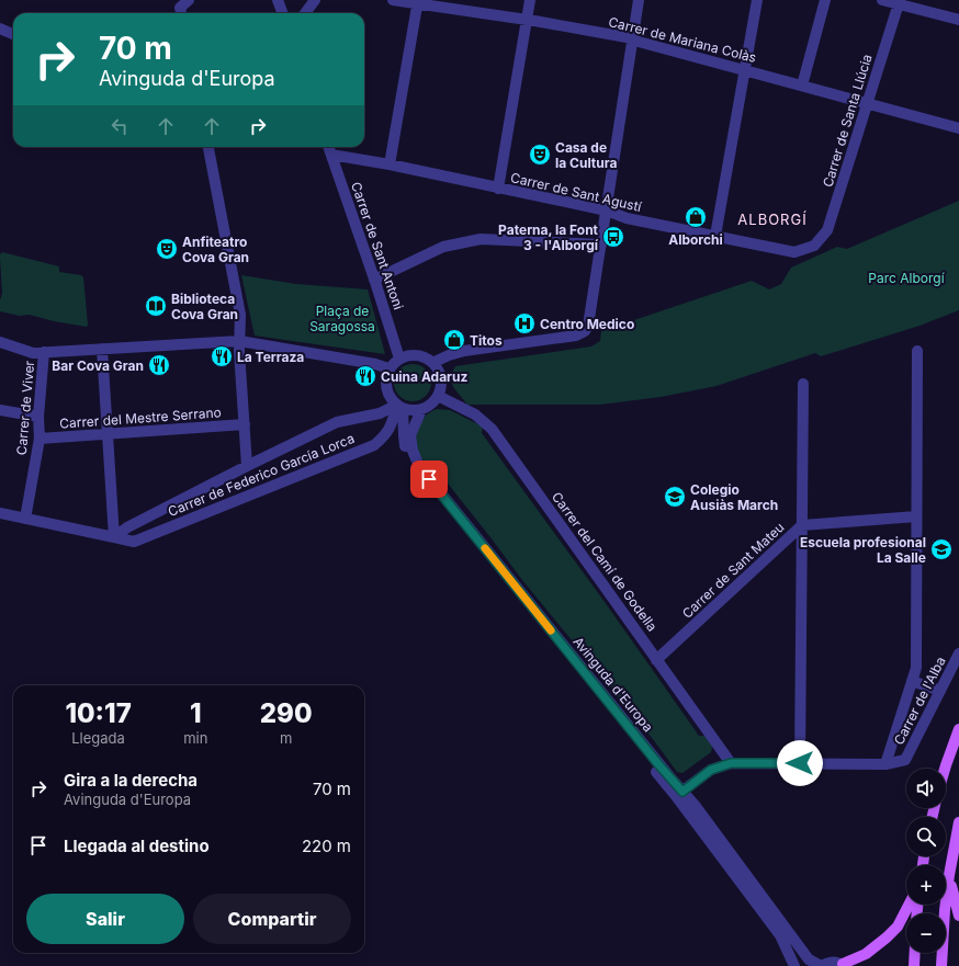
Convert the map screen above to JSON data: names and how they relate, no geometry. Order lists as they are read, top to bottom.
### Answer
{
  "streets": {
    "street": [
      "Carrer de Mariana Colàs",
      "Carrer de Santa Llúcia",
      "Carrer de Sant Agustí",
      "Carrer de Sant Antoni",
      "Carrer de Viver",
      "Carrer del Mestre Serrano",
      "Carrer de Federico García Lorca",
      "Carrer del Camí de Godella",
      "Carrer de Sant Mateu",
      "Avinguda d'Europa",
      "Carrer de l'Alba"
    ]
  },
  "crossings": [
    ["Carrer de Mariana Colàs", "Carrer de Santa Llúcia"],
    ["Carrer de Santa Llúcia", "Carrer de Sant Agustí"],
    ["Carrer de Sant Agustí", "Carrer de Sant Antoni"],
    ["Carrer de Sant Antoni", "Carrer de Federico García Lorca"],
    ["Carrer de Sant Antoni", "Carrer del Camí de Godella"],
    ["Carrer de Sant Antoni", "Avinguda d'Europa"],
    ["Carrer de Viver", "Carrer del Mestre Serrano"],
    ["Carrer de Viver", "Carrer de Federico García Lorca"],
    ["Carrer de Federico García Lorca", "Carrer del Camí de Godella"],
    ["Carrer de Federico García Lorca", "Avinguda d'Europa"],
    ["Carrer del Camí de Godella", "Carrer de Sant Mateu"],
    ["Carrer del Camí de Godella", "Avinguda d'Europa"]
  ],
  "districts": ["ALBORGÍ"],
  "parks": ["Parc Alborgí", "Plaça de Saragossa"],
  "places": {
    "theatre": ["Casa de la Cultura", "Anfiteatro Cova Gran"],
    "shop": ["Alborchi", "Titos"],
    "bus stop": ["Paterna, la Font 3 - l'Alborgí"],
    "library": ["Biblioteca Cova Gran"],
    "hospital": ["Centro Medico"],
    "restaurant": ["La Terraza", "Bar Cova Gran", "Cuina Adaruz"],
    "school or university": ["Colegio Ausiàs March", "Escuela profesional La Salle"]
  },
  "page": {
    "turn": ["70 m", "Avinguda d'Europa"],
    "eta": [
      "10:17",
      "Llegada",
      "1",
      "min",
      "290",
      "m"
    ],
    "list": [
      {
        "name": "Gira a la derecha",
        "note": "Avinguda d'Europa",
        "value": "70 m"
      },
      {
        "name": "Llegada al destino",
        "value": "220 m"
      }
    ],
    "map_buttons": ["+", "−"],
    "buttons": ["Salir", "Compartir"]
  }
}
